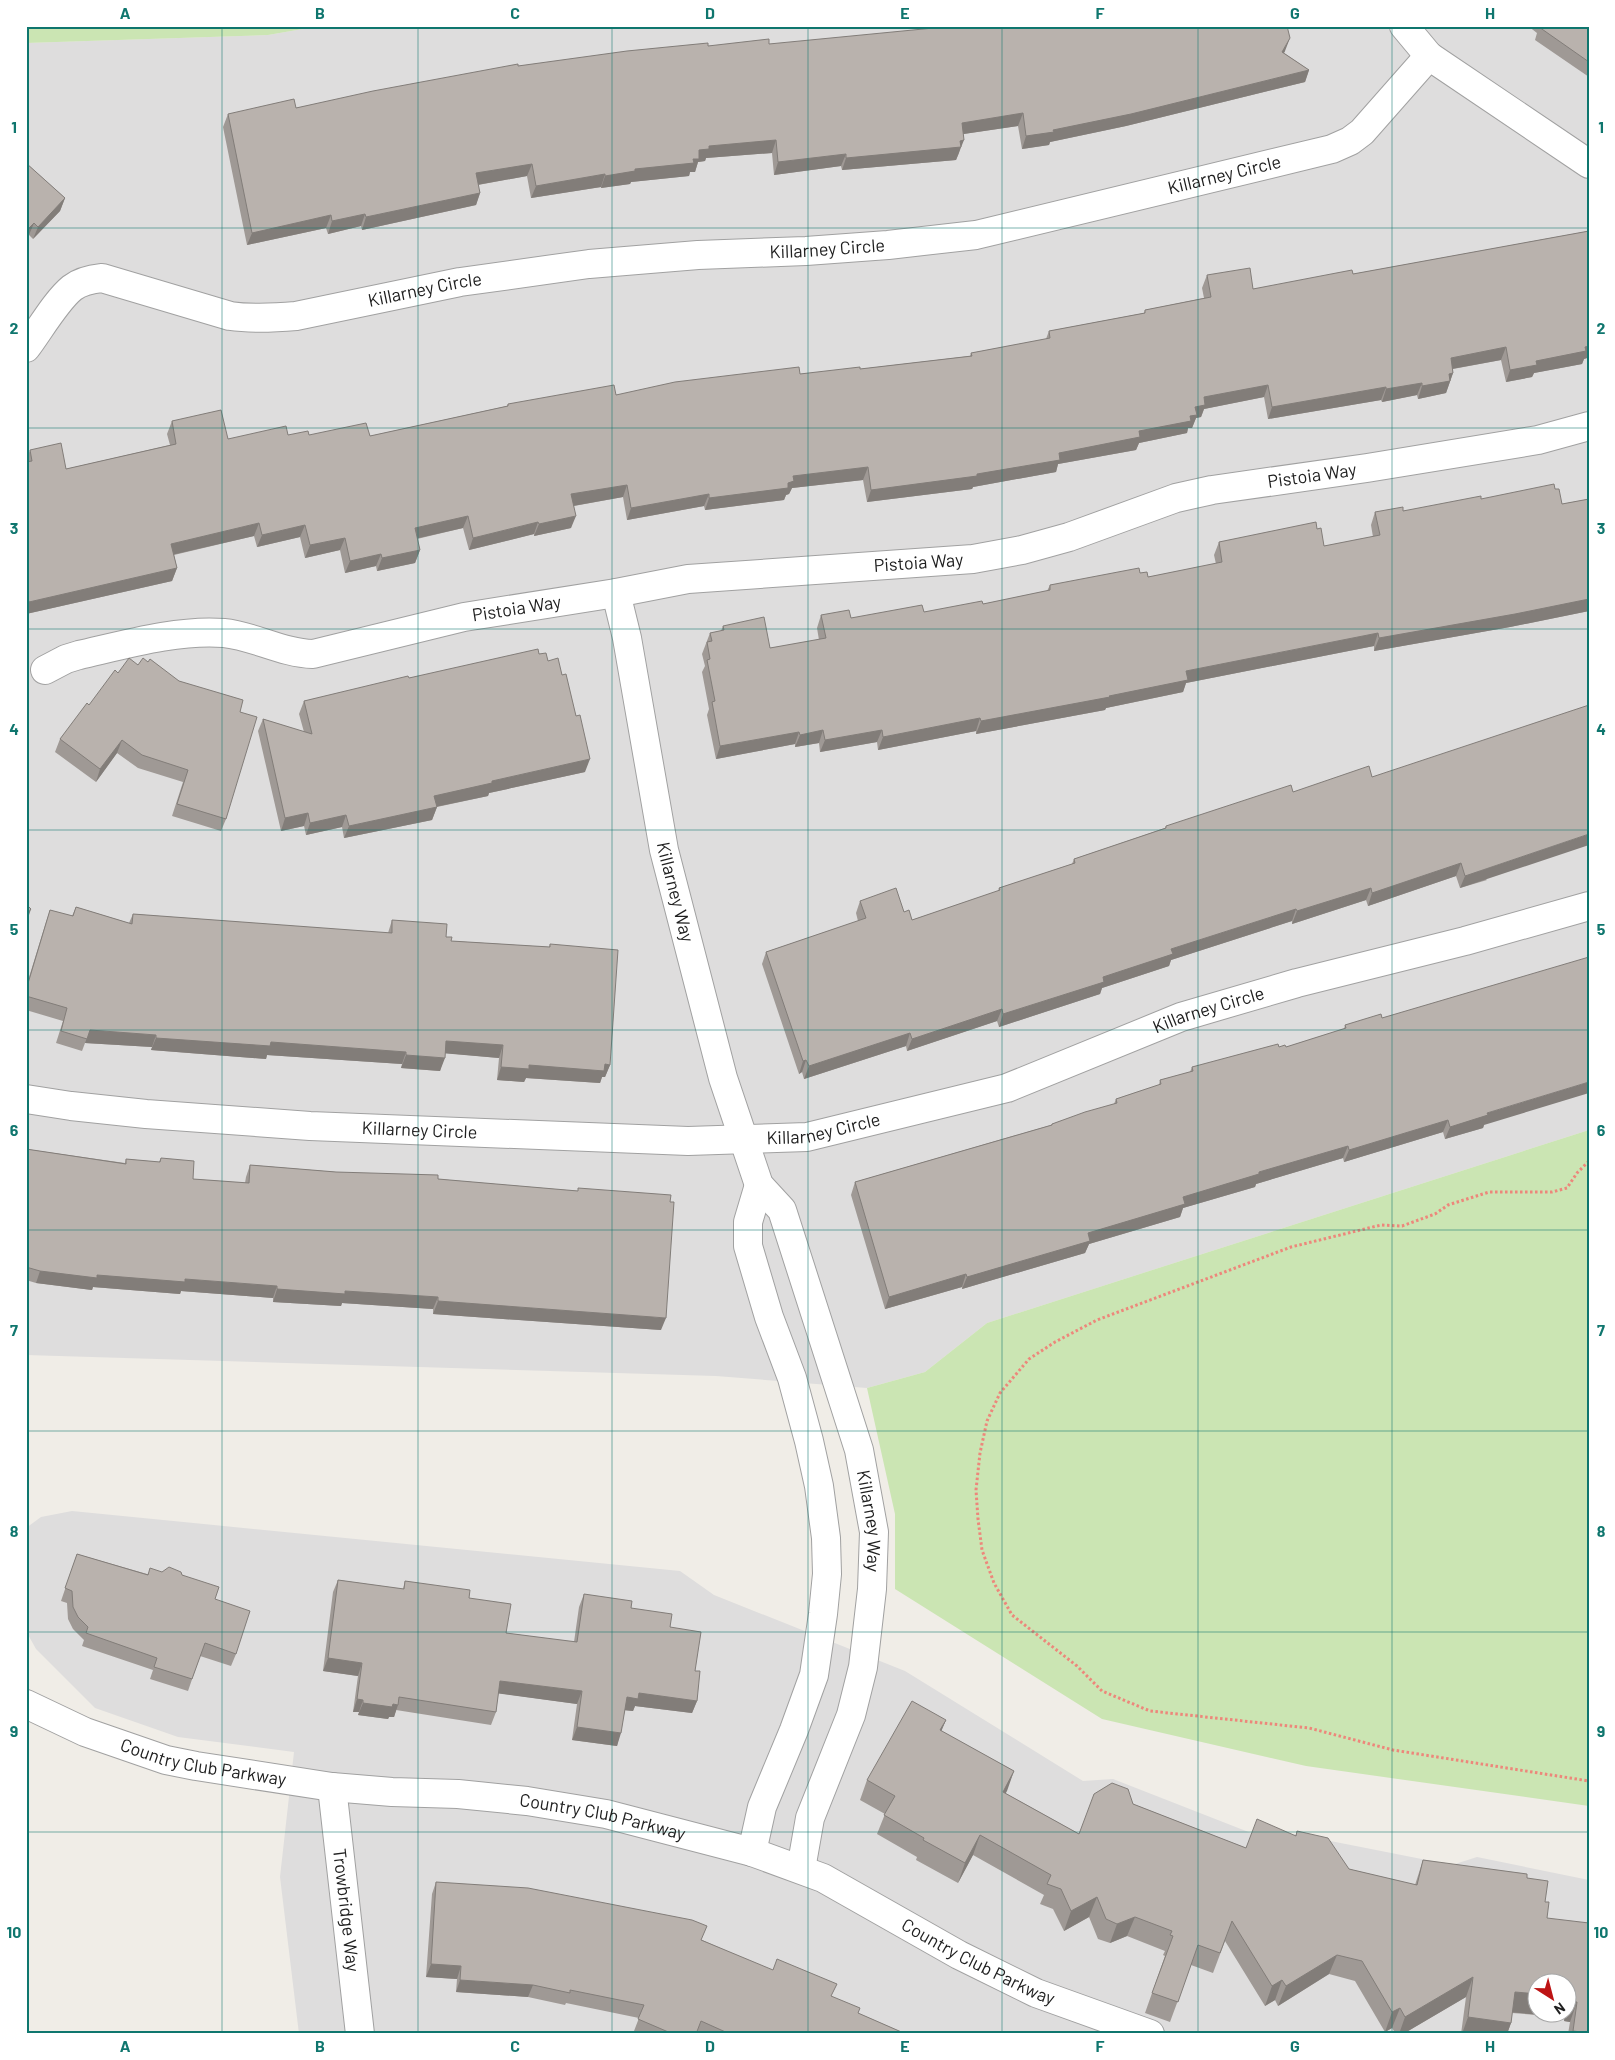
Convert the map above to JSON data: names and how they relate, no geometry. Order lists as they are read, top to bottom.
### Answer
{
  "streets": {
    "street": [
      "Killarney Circle",
      "Pistoia Way",
      "Killarney Way",
      "Country Club Parkway",
      "Trowbridge Way"
    ]
  },
  "crossings": [
    ["Killarney Circle", "Killarney Way"],
    ["Pistoia Way", "Killarney Way"],
    ["Killarney Way", "Country Club Parkway"],
    ["Country Club Parkway", "Trowbridge Way"]
  ],
  "north": "bottom right",
  "grid": {
    "columns": [
      "A",
      "B",
      "C",
      "D",
      "E",
      "F",
      "G",
      "H"
    ],
    "rows": [
      "1",
      "2",
      "3",
      "4",
      "5",
      "6",
      "7",
      "8",
      "9",
      "10"
    ]
  }
}
